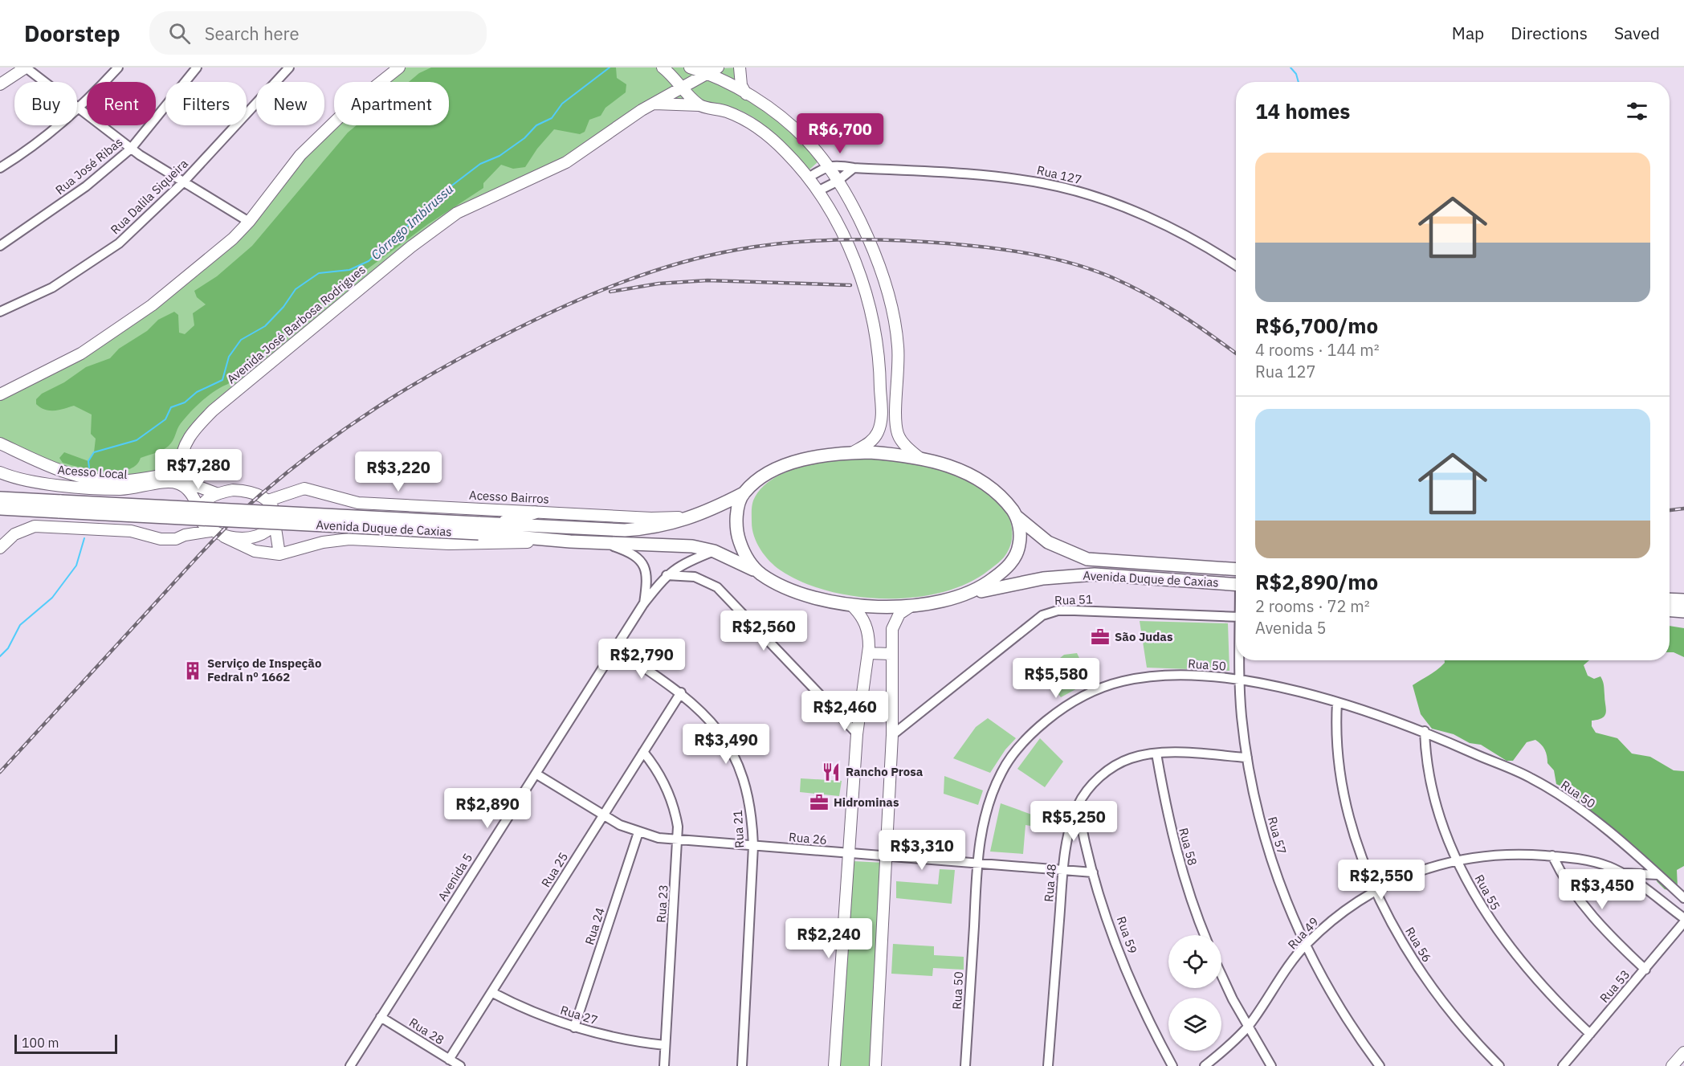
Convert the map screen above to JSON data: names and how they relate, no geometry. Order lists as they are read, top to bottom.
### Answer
{
  "streets": {
    "main road": ["Avenida Duque de Caxias"],
    "street": [
      "Rua José Ribas",
      "Rua 127",
      "Rua Dalila Siqueira",
      "Avenida José Barbosa Rodrigues",
      "Acesso Local",
      "Acesso Bairros",
      "Rua 51",
      "Rua 50",
      "Rua 21",
      "Rua 57",
      "Rua 26",
      "Rua 58",
      "Rua 25",
      "Avenida 5",
      "Rua 48",
      "Rua 55",
      "Rua 23",
      "Rua 24",
      "Rua 49",
      "Rua 59",
      "Rua 56",
      "Rua 53",
      "Rua 27",
      "Rua 28"
    ]
  },
  "crossings": [
    ["Acesso Local", "Acesso Bairros"],
    ["Acesso Bairros", "Avenida Duque de Caxias"],
    ["Avenida Duque de Caxias", "Avenida 5"],
    ["Rua 50", "Rua 57"],
    ["Rua 50", "Rua 26"],
    ["Rua 50", "Rua 55"],
    ["Rua 50", "Rua 56"],
    ["Rua 21", "Rua 26"],
    ["Rua 21", "Rua 25"],
    ["Rua 21", "Avenida 5"],
    ["Rua 57", "Rua 48"],
    ["Rua 57", "Rua 49"],
    ["Rua 26", "Rua 25"],
    ["Rua 26", "Avenida 5"],
    ["Rua 26", "Rua 48"],
    ["Rua 26", "Rua 23"],
    ["Rua 26", "Rua 24"],
    ["Rua 26", "Rua 59"],
    ["Rua 58", "Rua 48"],
    ["Rua 25", "Rua 23"],
    ["Rua 25", "Rua 27"],
    ["Rua 25", "Rua 28"],
    ["Avenida 5", "Rua 28"],
    ["Rua 48", "Rua 59"],
    ["Rua 55", "Rua 49"],
    ["Rua 55", "Rua 53"],
    ["Rua 23", "Rua 27"],
    ["Rua 24", "Rua 27"],
    ["Rua 49", "Rua 56"]
  ],
  "water": ["Córrego Imbirussu"],
  "places": {
    "office": ["São Judas", "Hidrominas"],
    "building": ["Serviço de Inspeção Fedral nº 1662"],
    "restaurant": ["Rancho Prosa"]
  },
  "scale_bar": "100 m",
  "page": {
    "header": "Doorstep",
    "search": "Search here",
    "nav": ["Map", "Directions", "Saved"],
    "chip": [
      "Buy",
      "Rent",
      "Filters",
      "New",
      "Apartment"
    ],
    "heading": "14 homes",
    "price": [
      "R$6,700",
      "R$7,280",
      "R$3,220",
      "R$2,560",
      "R$2,790",
      "R$5,580",
      "R$2,460",
      "R$3,490",
      "R$2,890",
      "R$5,250",
      "R$3,310",
      "R$2,550",
      "R$3,450",
      "R$2,240"
    ],
    "list": [
      {
        "name": "R$6,700/mo",
        "note": "4 rooms · 144 m² · Rua 127"
      },
      {
        "name": "R$2,890/mo",
        "note": "2 rooms · 72 m² · Avenida 5"
      }
    ],
    "scale": "100 m"
  }
}
